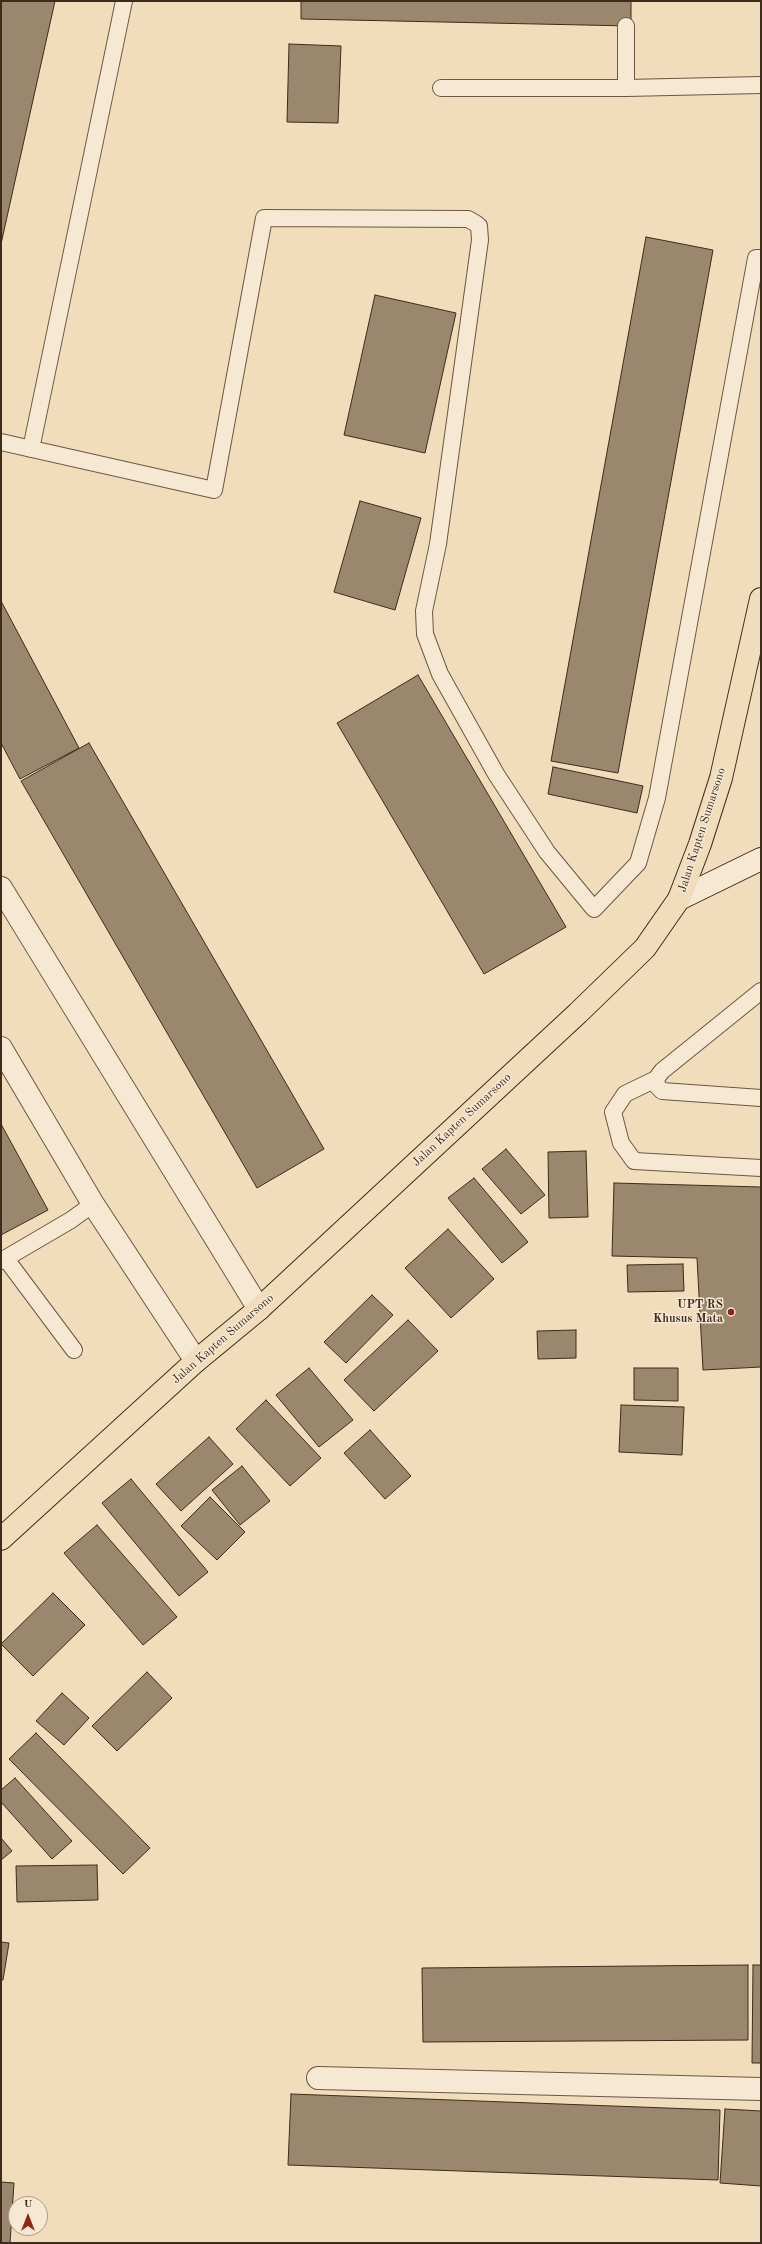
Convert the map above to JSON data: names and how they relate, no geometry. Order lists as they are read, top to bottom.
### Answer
{
  "streets": {
    "highway": ["Jalan Kapten Sumarsono"]
  },
  "places": ["UPT RS Khusus Mata"],
  "north": "top"
}
